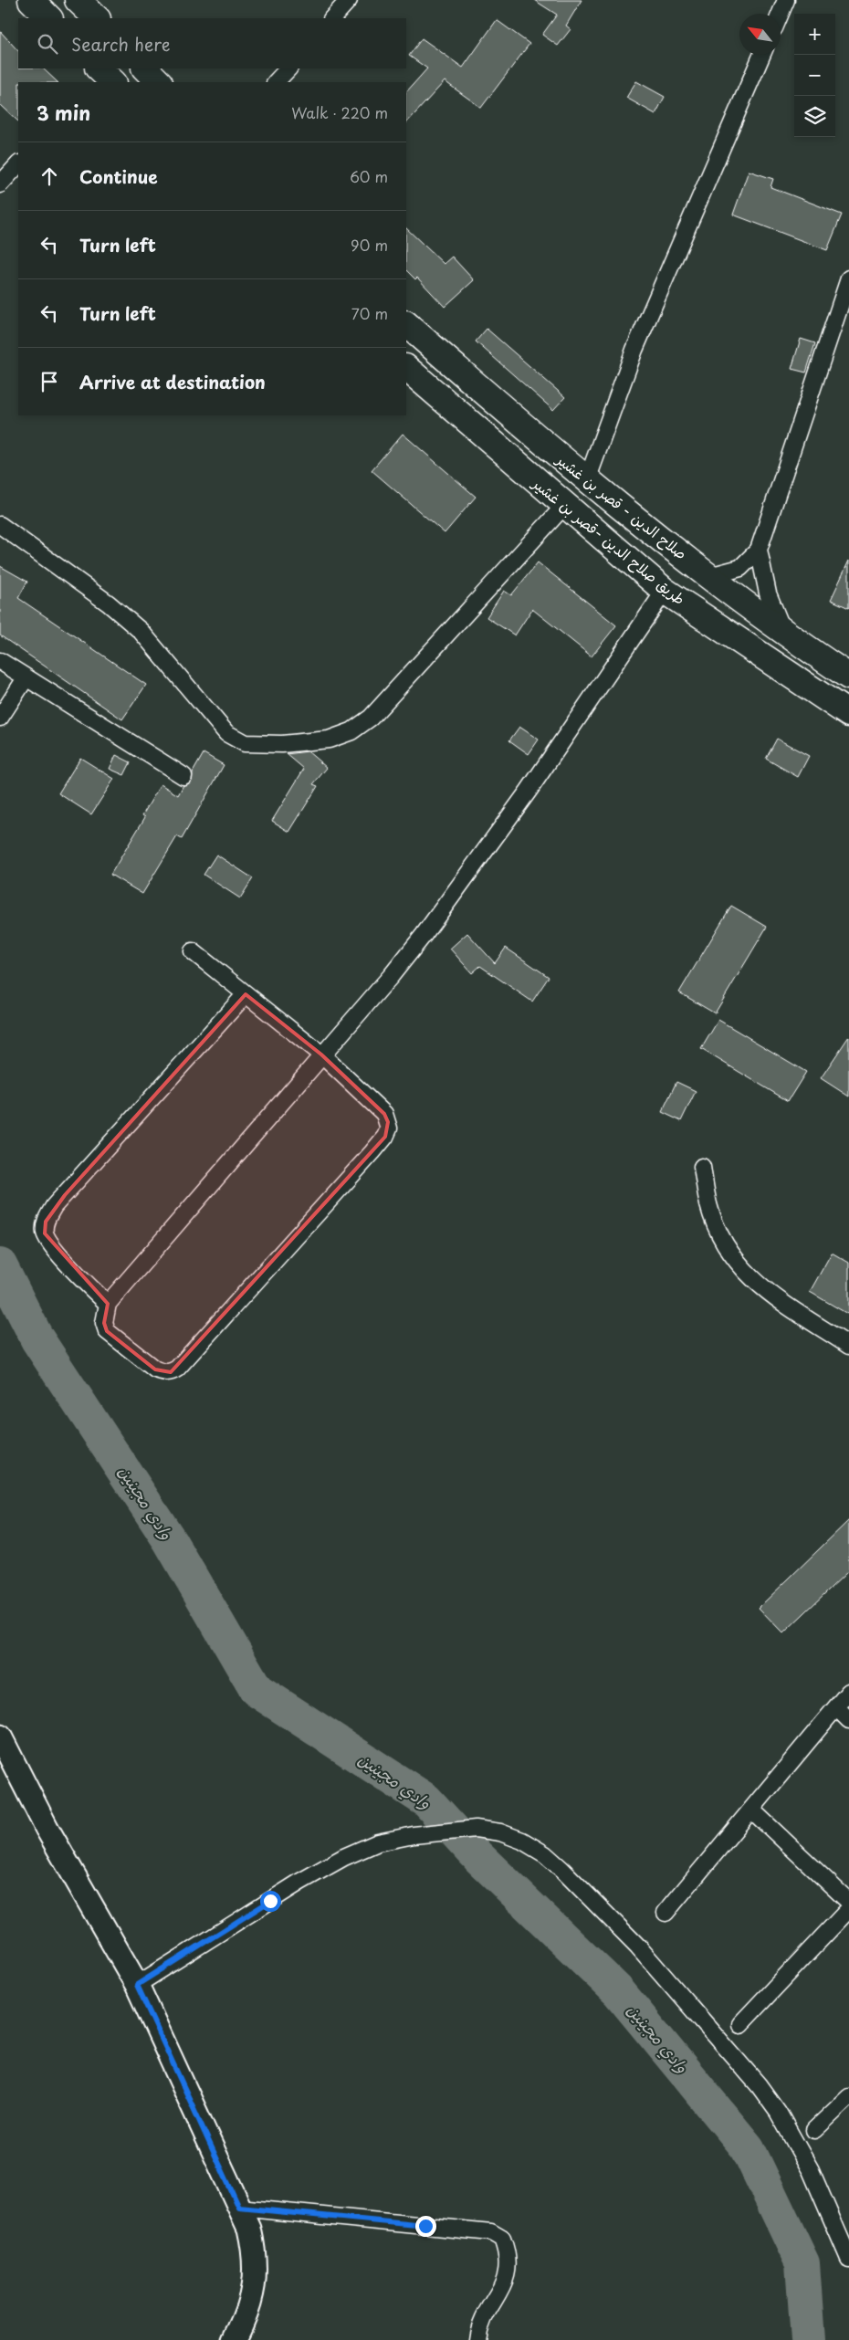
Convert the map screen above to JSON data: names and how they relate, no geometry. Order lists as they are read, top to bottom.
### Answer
{
  "streets": {
    "highway": ["صلاح الدين - قصر بن غشير", "طريق صلاح الدين -قصر بن غشير"]
  },
  "water": ["وادي مجينين"],
  "north": "top left",
  "page": {
    "map_buttons": ["+", "−"],
    "search": "Search here",
    "heading": ["3 min", "Walk · 220 m"],
    "list": [
      ["Continue", "60 m"],
      ["Turn left", "90 m"],
      ["Turn left", "70 m"],
      "Arrive at destination"
    ]
  }
}
